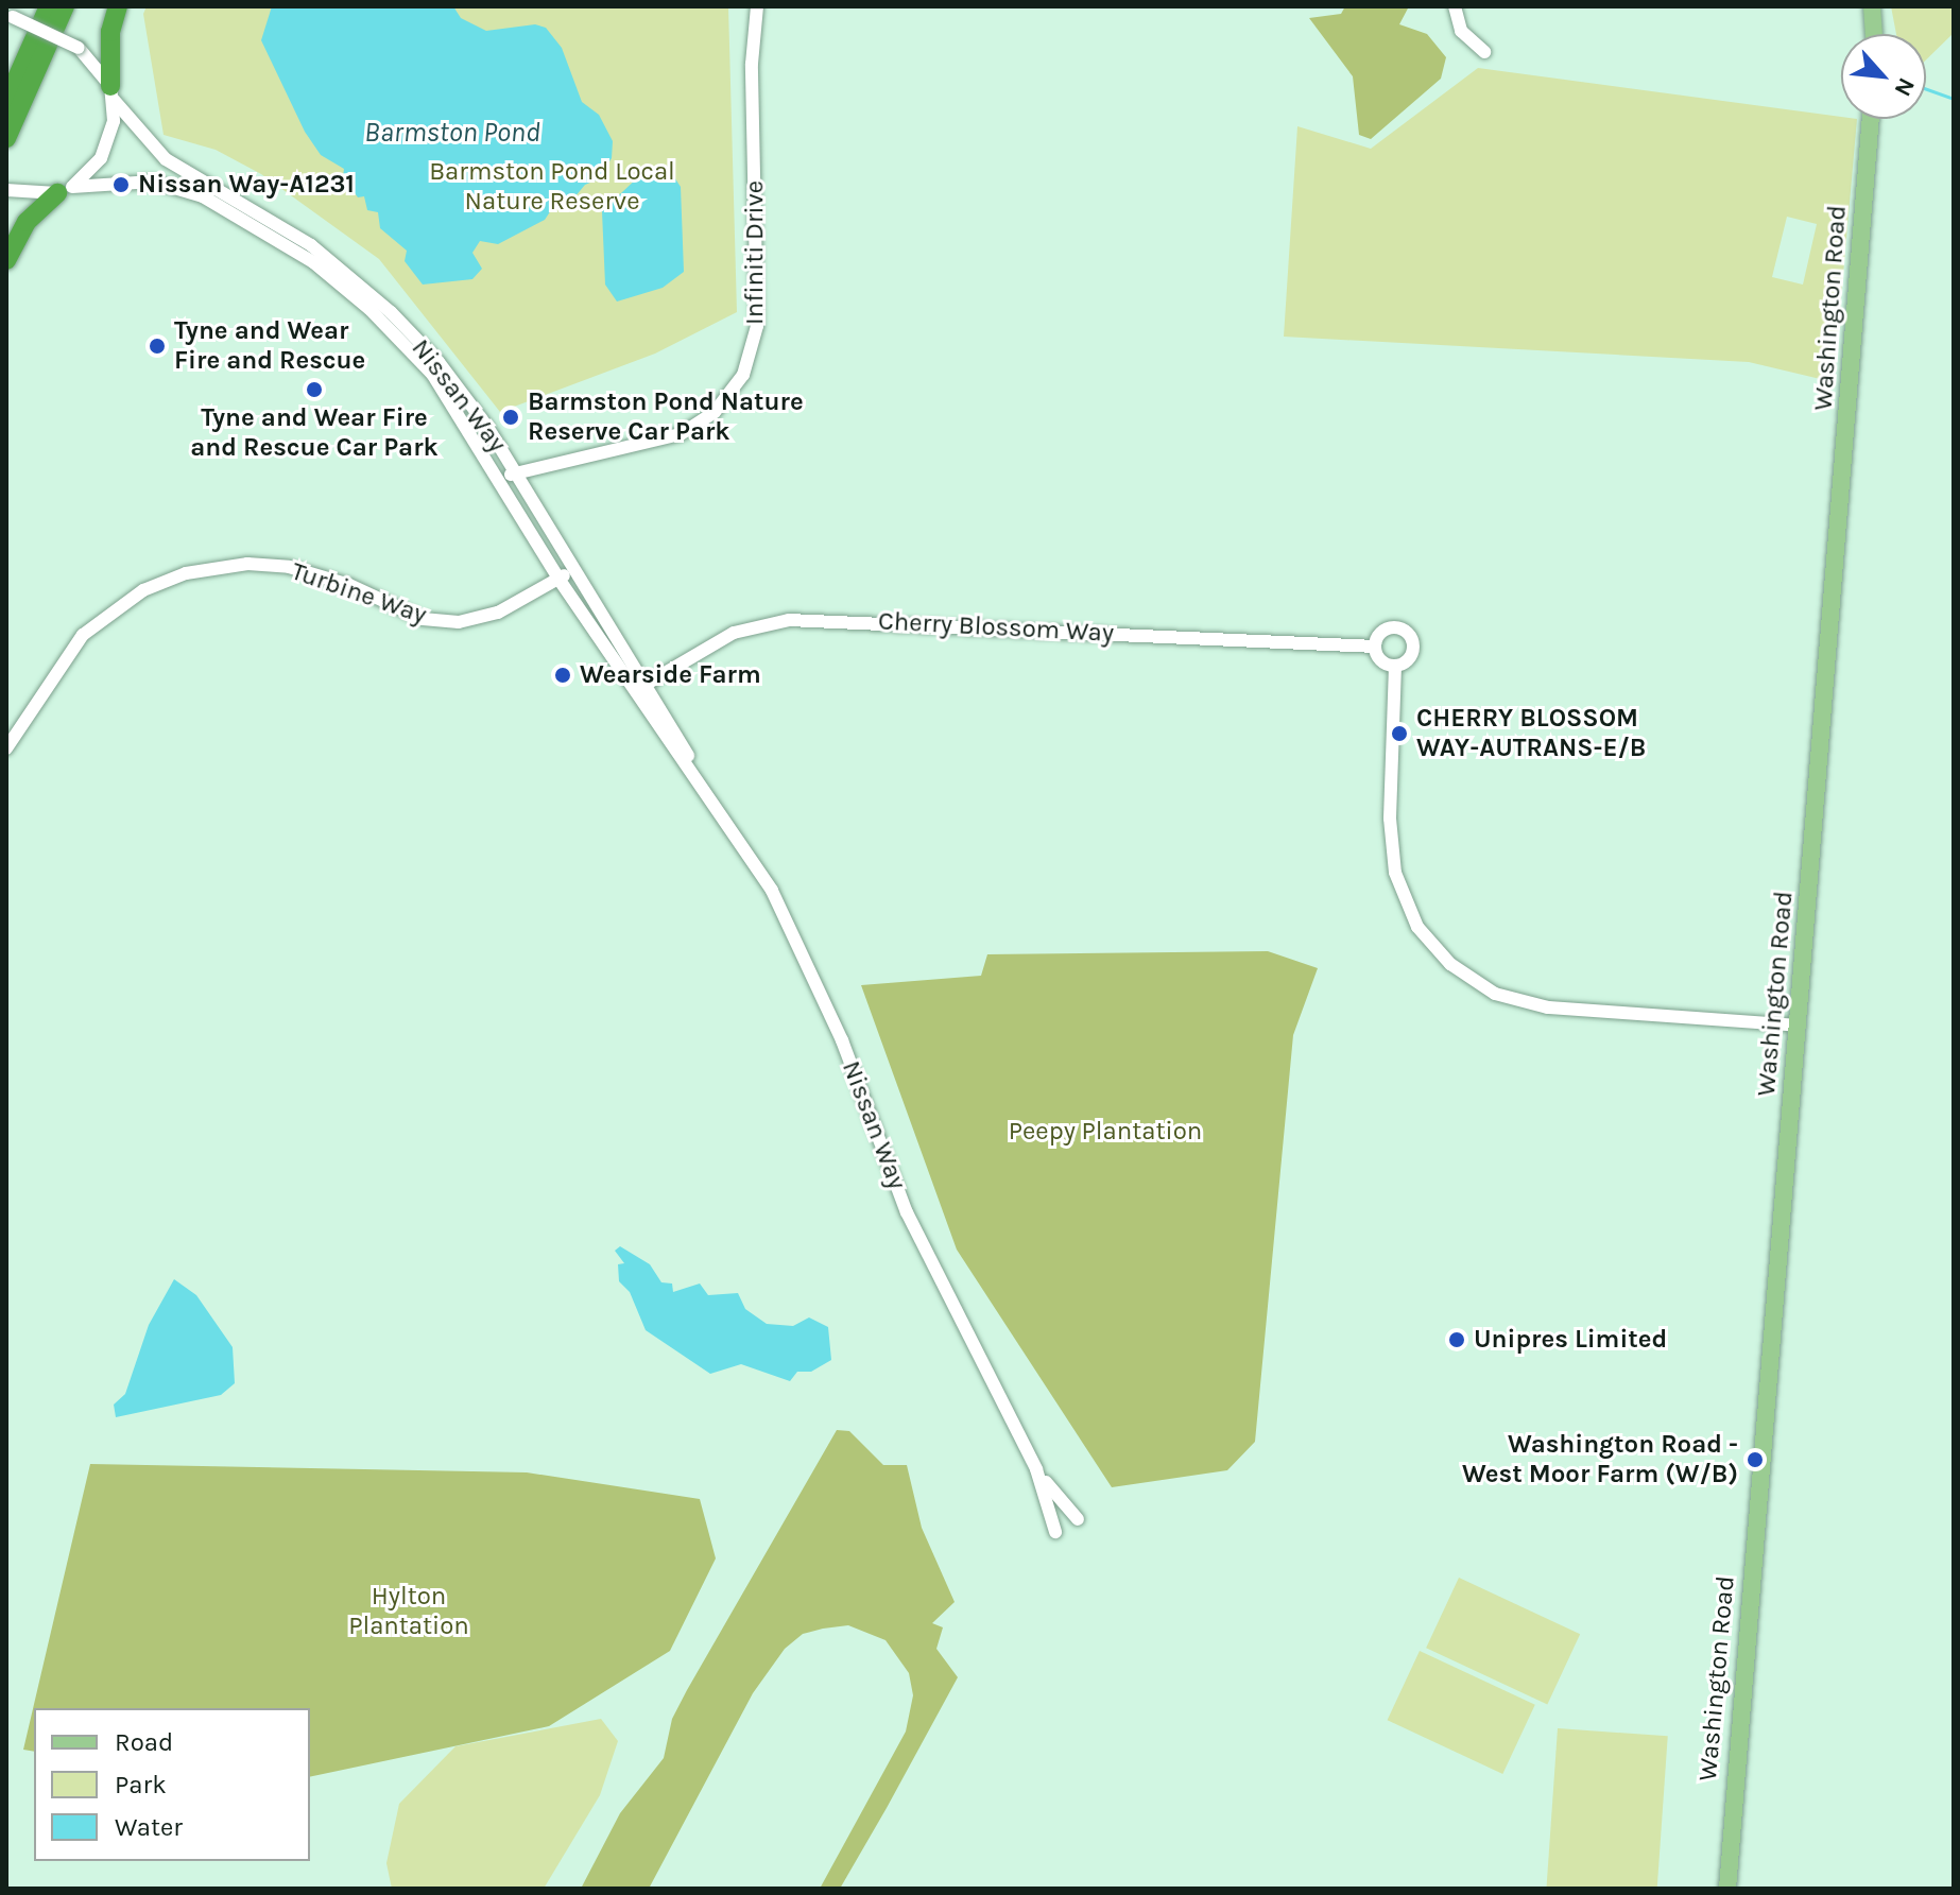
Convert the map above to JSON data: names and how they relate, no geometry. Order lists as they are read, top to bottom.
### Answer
{
  "streets": {
    "main road": ["Washington Road"],
    "street": [
      "Infiniti Drive",
      "Nissan Way",
      "Turbine Way",
      "Cherry Blossom Way"
    ]
  },
  "crossings": [
    ["Infiniti Drive", "Nissan Way"],
    ["Washington Road", "Cherry Blossom Way"],
    ["Nissan Way", "Turbine Way"],
    ["Nissan Way", "Cherry Blossom Way"]
  ],
  "water": ["Barmston Pond"],
  "parks": ["Barmston Pond Local Nature Reserve", "Peepy Plantation", "Hylton Plantation"],
  "places": [
    "Nissan Way-A1231",
    "Tyne and Wear Fire and Rescue",
    "Tyne and Wear Fire and Rescue Car Park",
    "Barmston Pond Nature Reserve Car Park",
    "Wearside Farm",
    "CHERRY BLOSSOM WAY-AUTRANS-E/B",
    "Unipres Limited",
    "Washington Road - West Moor Farm (W/B)"
  ],
  "legend": ["Road", "Park", "Water"],
  "north": "bottom right"
}
